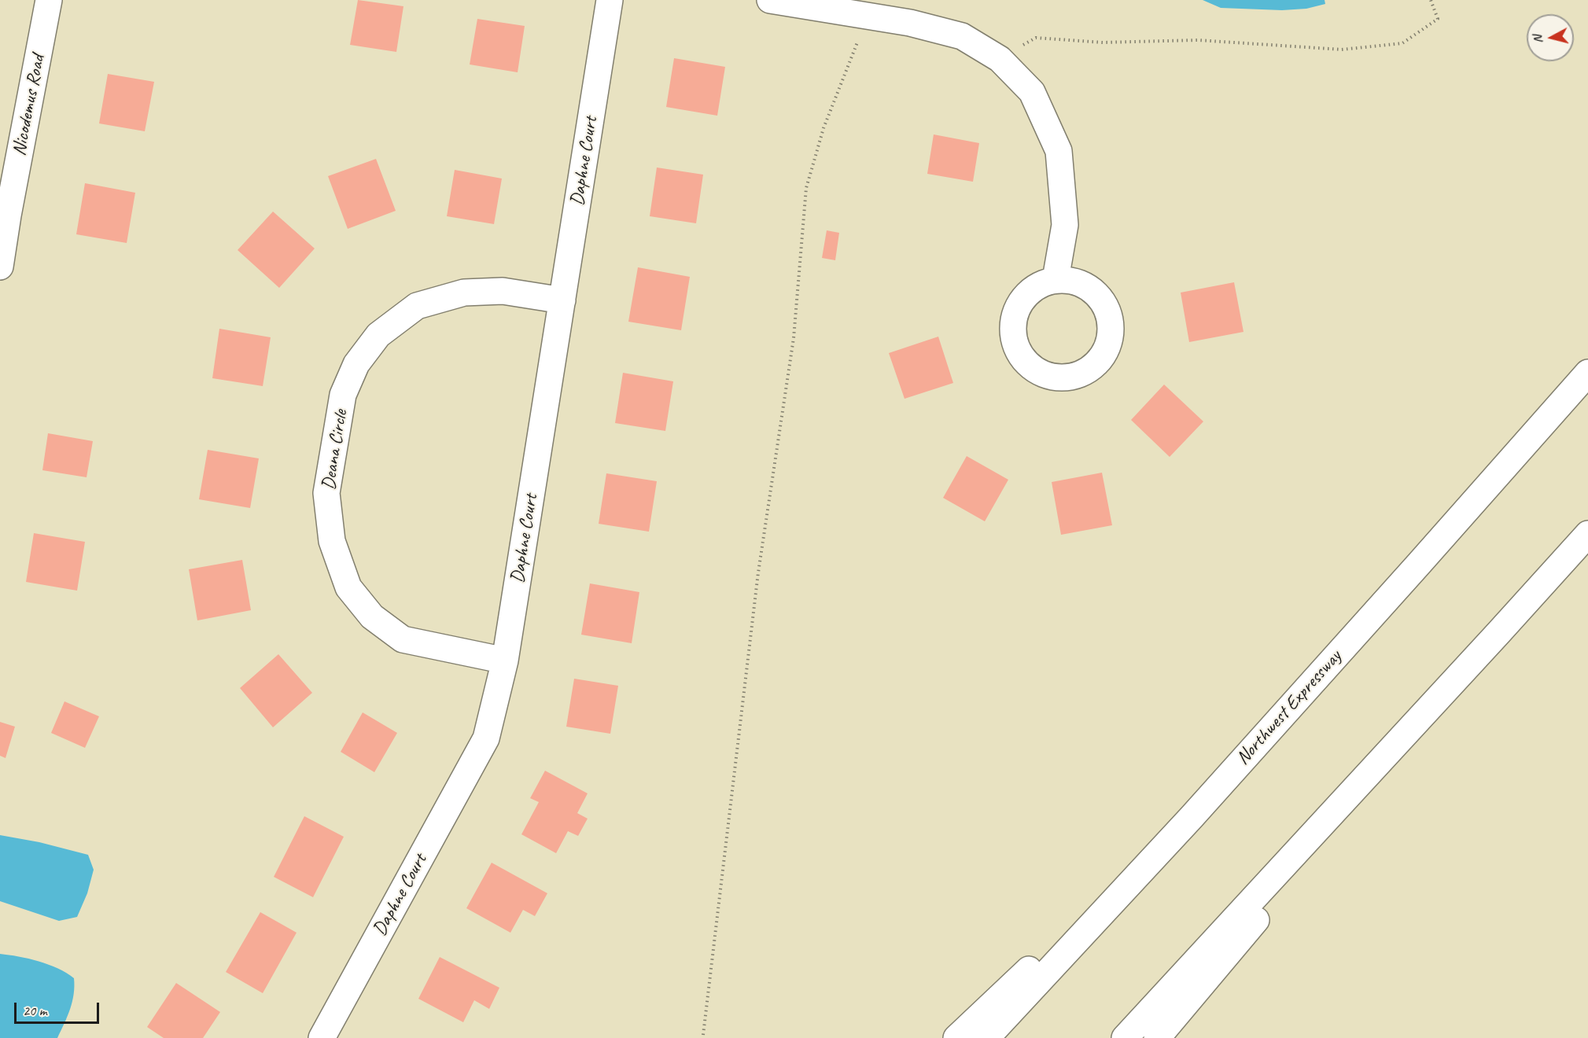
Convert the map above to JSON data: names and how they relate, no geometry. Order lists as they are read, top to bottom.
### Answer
{
  "streets": {
    "main road": [
      "Nicodemus Road",
      "Daphne Court",
      "Deana Circle",
      "Northwest Expressway"
    ]
  },
  "crossings": [
    ["Daphne Court", "Deana Circle"]
  ],
  "scale_bar": "20 m",
  "north": "left"
}
